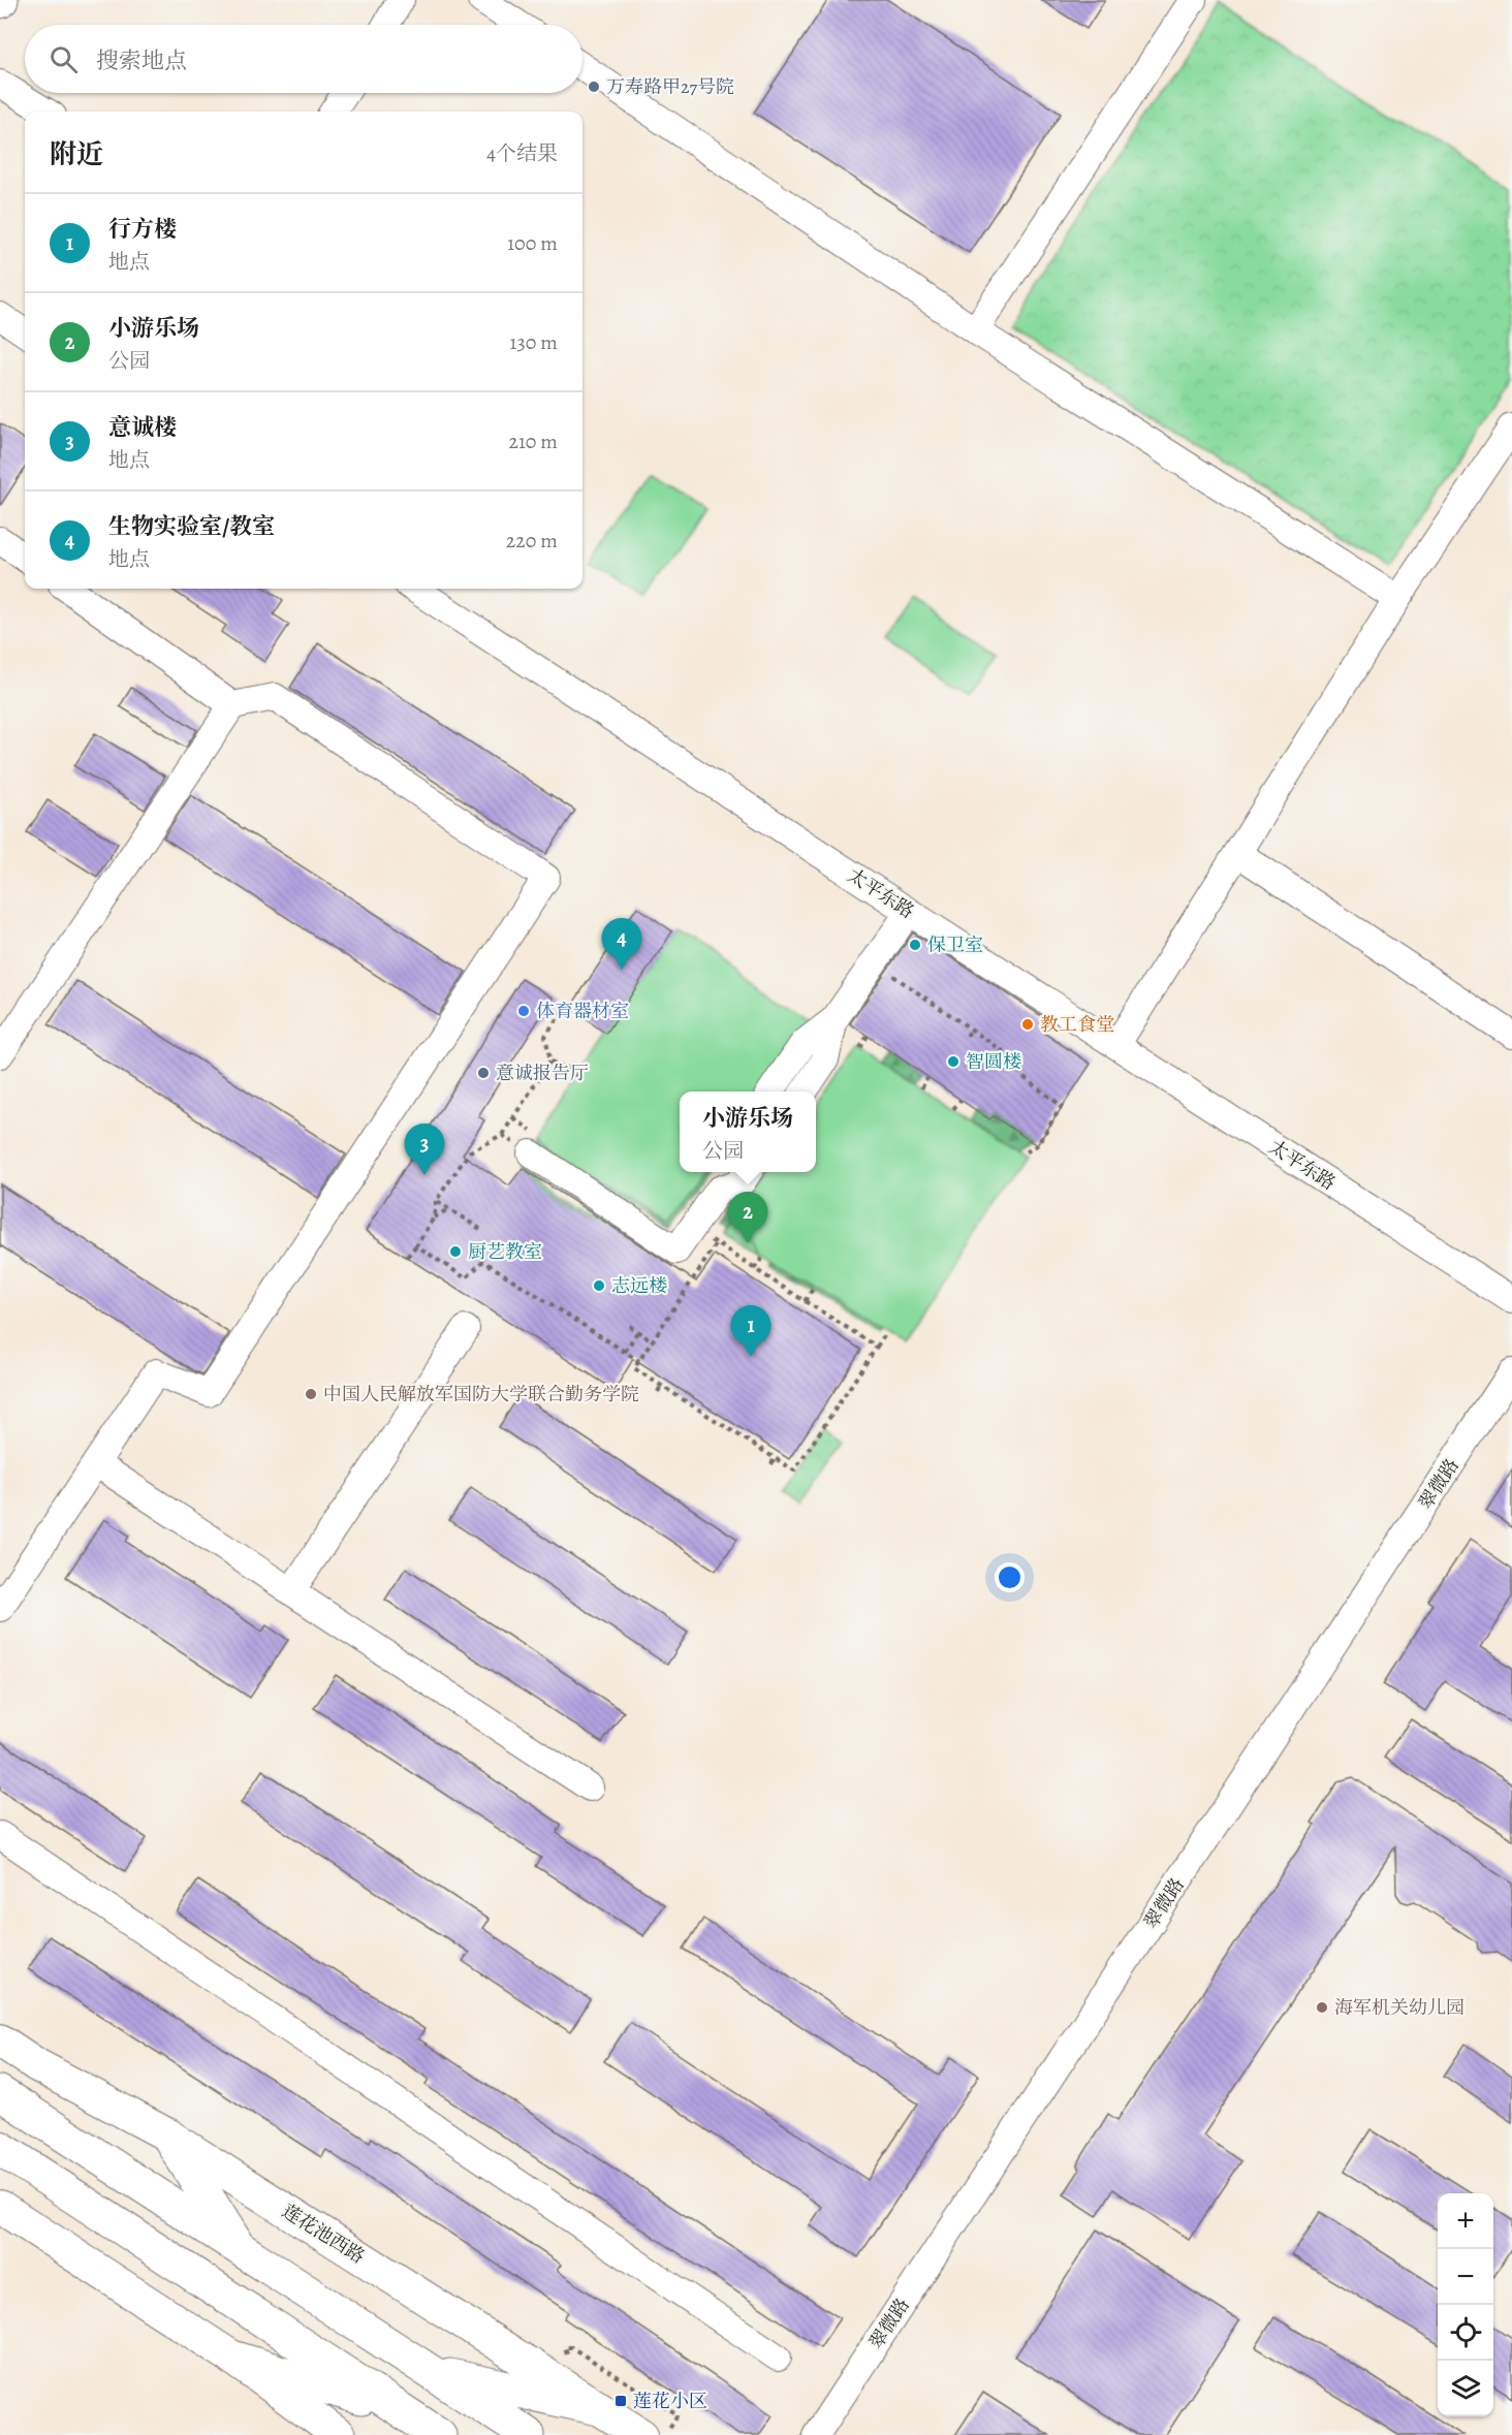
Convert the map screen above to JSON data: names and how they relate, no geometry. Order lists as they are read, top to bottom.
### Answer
{
  "streets": {
    "street": ["太平东路", "翠微路", "莲花池西路"]
  },
  "places": {
    "other": [
      "万寿路甲27号院",
      "保卫室",
      "体育器材室",
      "教工食堂",
      "智圆楼",
      "意诚报告厅",
      "厨艺教室",
      "志远楼",
      "中国人民解放军国防大学联合勤务学院",
      "海军机关幼儿园"
    ],
    "transit": ["莲花小区"]
  },
  "page": {
    "search": "搜索地点",
    "heading": ["附近", "4个结果"],
    "list": [
      {
        "mark": "1",
        "name": "行方楼",
        "note": "地点",
        "value": "100 m"
      },
      {
        "mark": "2",
        "name": "小游乐场",
        "note": "公园",
        "value": "130 m"
      },
      {
        "mark": "3",
        "name": "意诚楼",
        "note": "地点",
        "value": "210 m"
      },
      {
        "mark": "4",
        "name": "生物实验室/教室",
        "note": "地点",
        "value": "220 m"
      }
    ],
    "pins": [
      "4",
      "3",
      "2",
      "1"
    ],
    "popup": ["小游乐场", "公园"],
    "map_buttons": ["+", "−"]
  }
}
